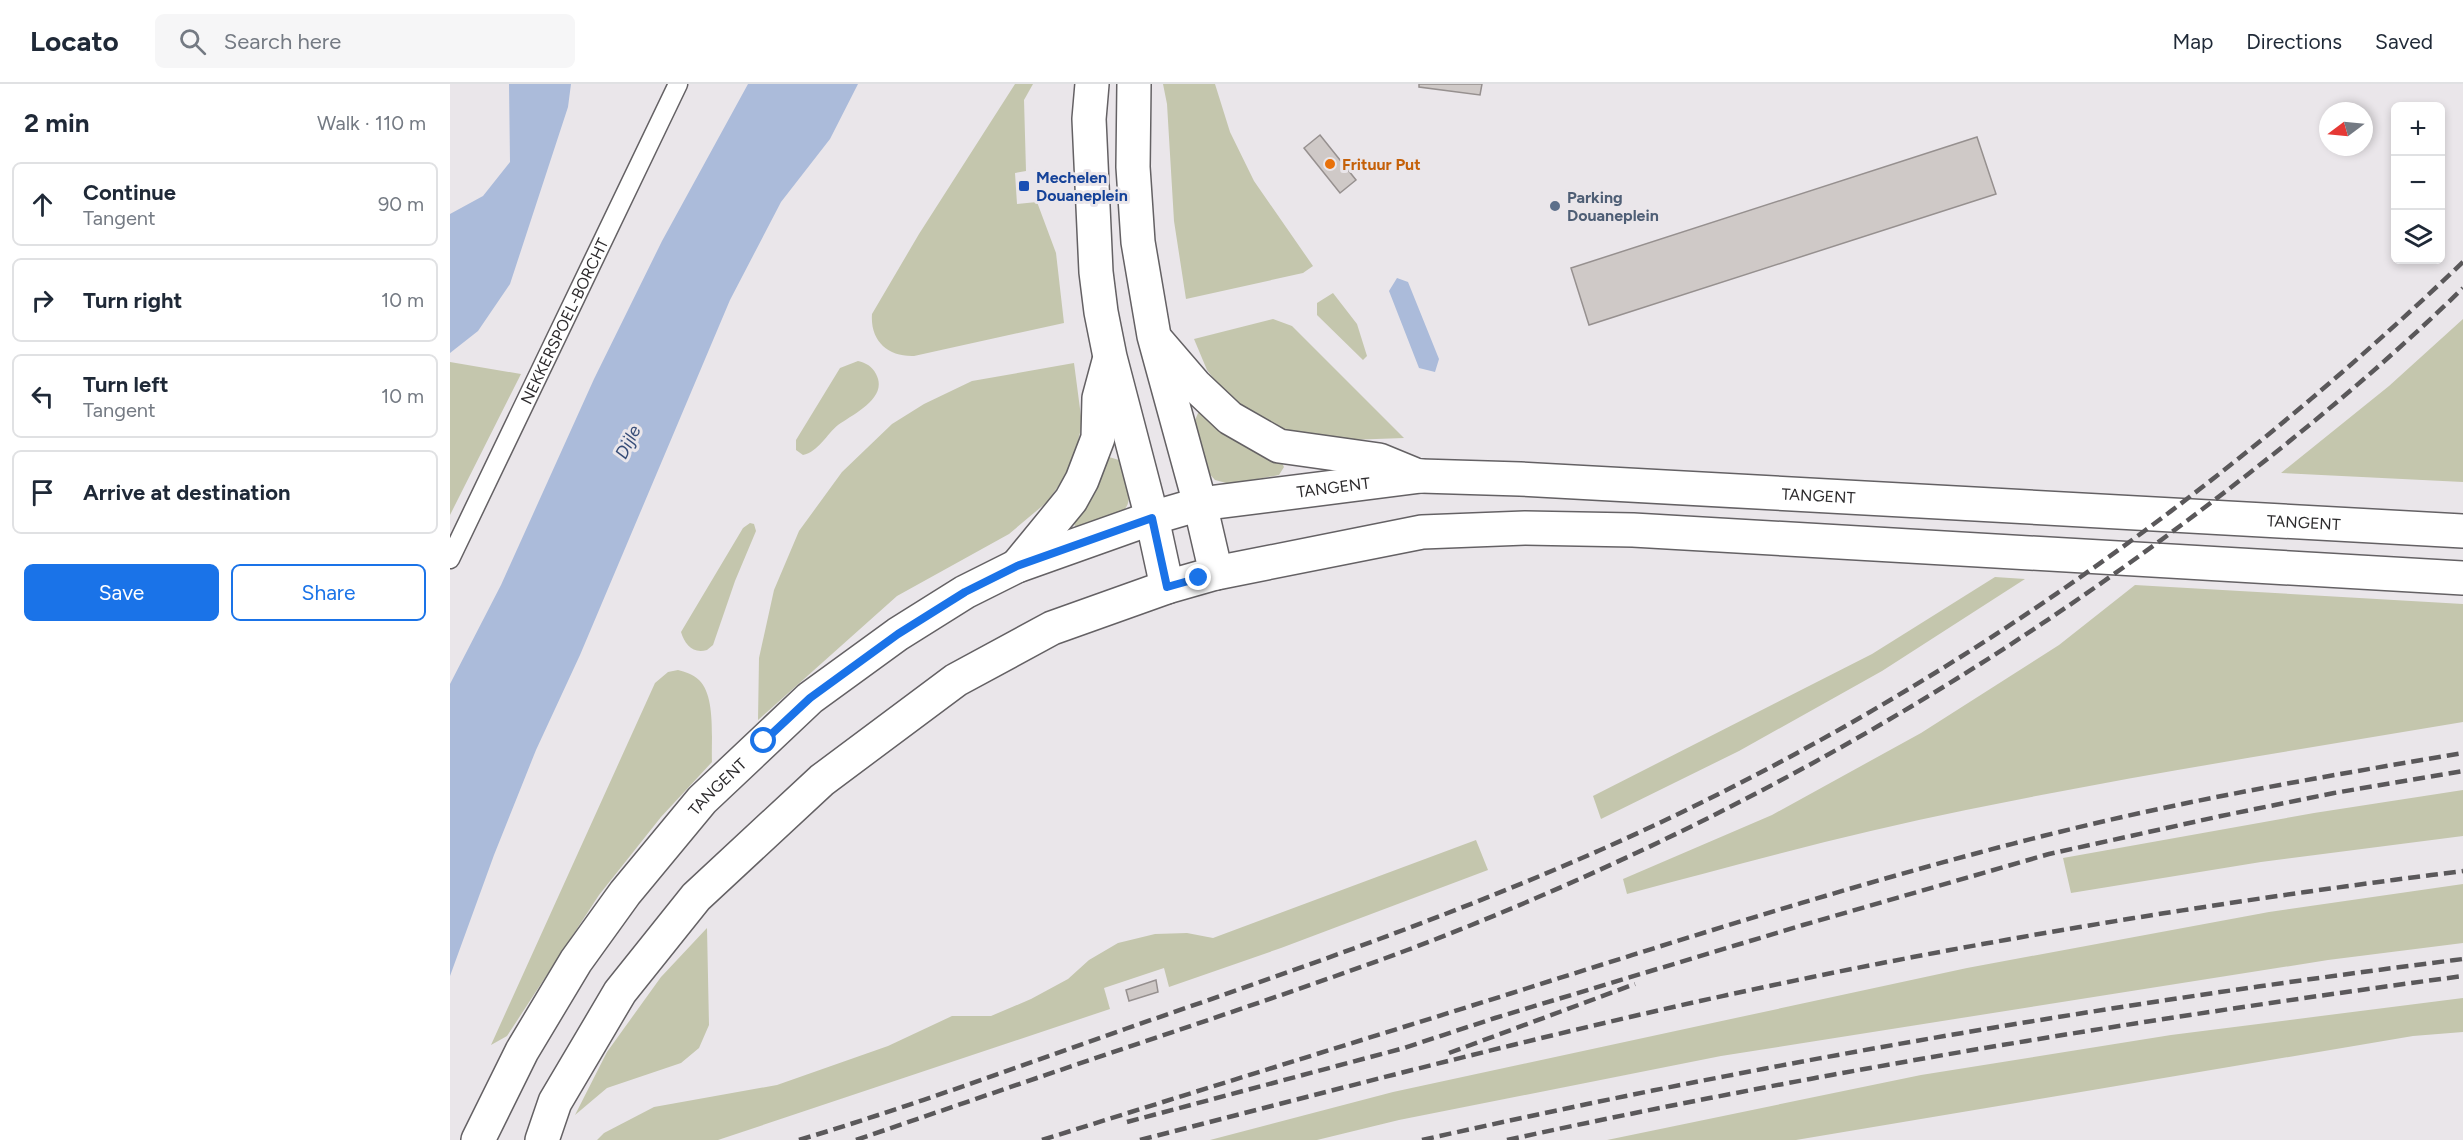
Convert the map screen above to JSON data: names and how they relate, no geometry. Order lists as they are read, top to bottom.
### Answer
{
  "streets": {
    "main road": ["TANGENT"],
    "lane": ["NEKKERSPOEL-BORCHT"]
  },
  "water": ["Dijle"],
  "places": {
    "other": ["Frituur Put", "Parking Douaneplein"],
    "transit": ["Mechelen Douaneplein"]
  },
  "north": "left",
  "page": {
    "header": "Locato",
    "search": "Search here",
    "nav": ["Map", "Directions", "Saved"],
    "heading": ["2 min", "Walk · 110 m"],
    "map_buttons": ["+", "−"],
    "list": [
      ["Continue", "Tangent", "90 m"],
      ["Turn right", "10 m"],
      ["Turn left", "Tangent", "10 m"],
      "Arrive at destination"
    ],
    "buttons": ["Save", "Share"]
  }
}
